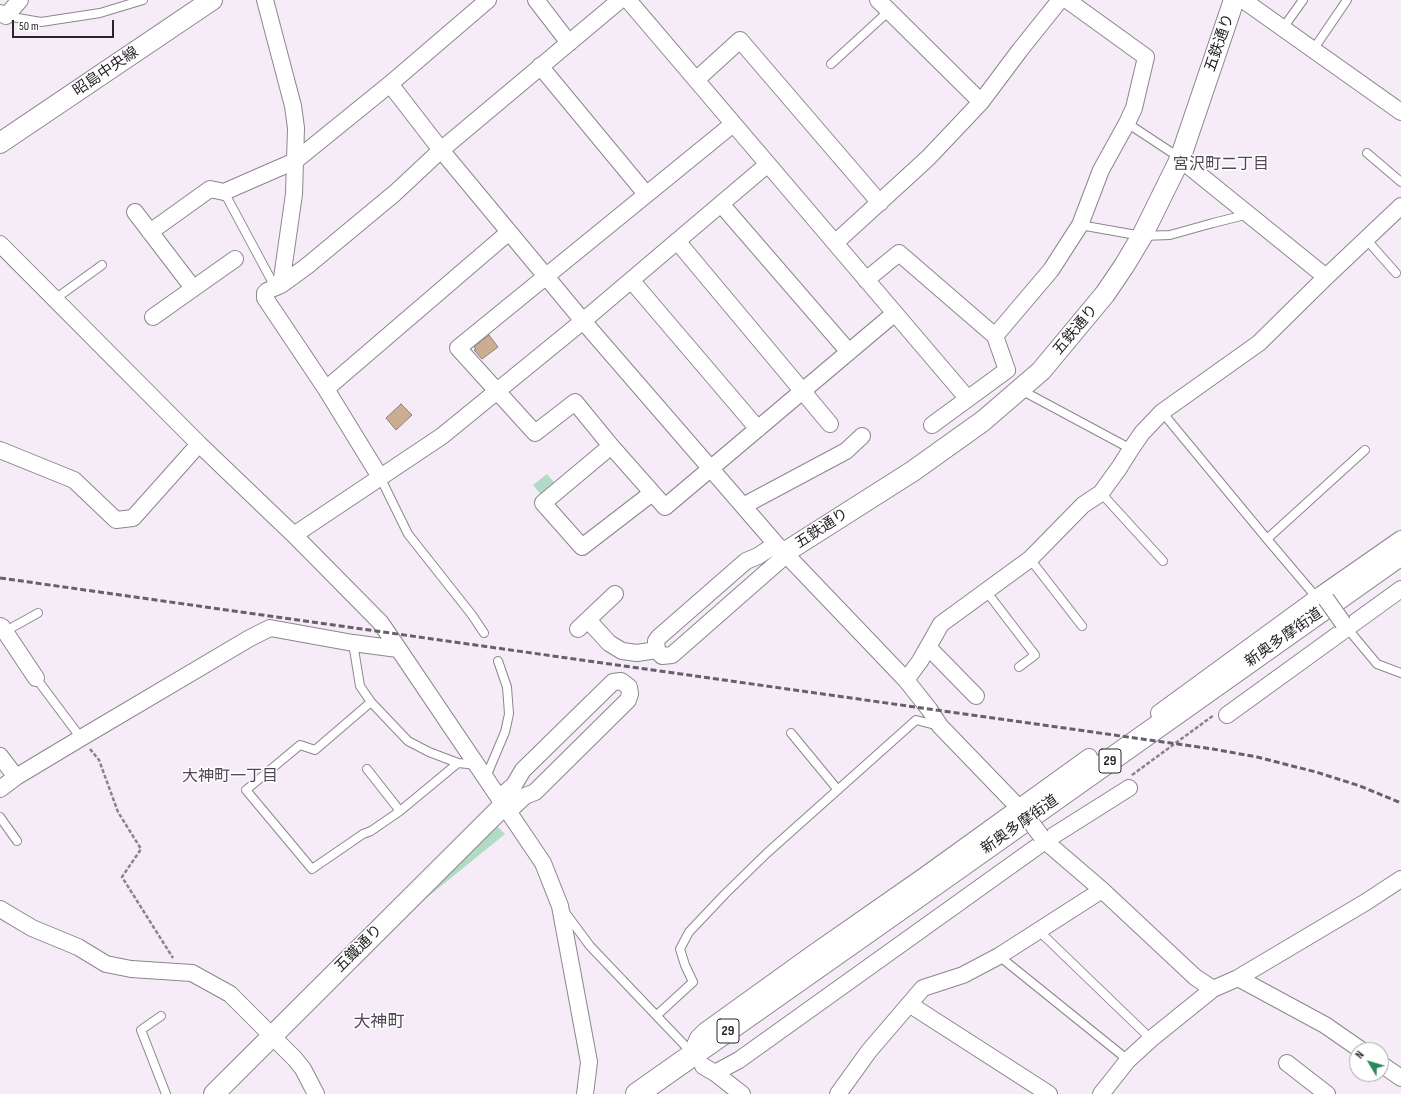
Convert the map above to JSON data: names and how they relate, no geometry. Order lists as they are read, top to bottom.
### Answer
{
  "streets": {
    "main road": ["新奥多摩街道", "29"],
    "street": ["五鉄通り", "昭島中央線", "五鐵通り"]
  },
  "districts": ["宮沢町二丁目", "大神町一丁目", "大神町"],
  "scale_bar": "50 m",
  "north": "top left"
}
